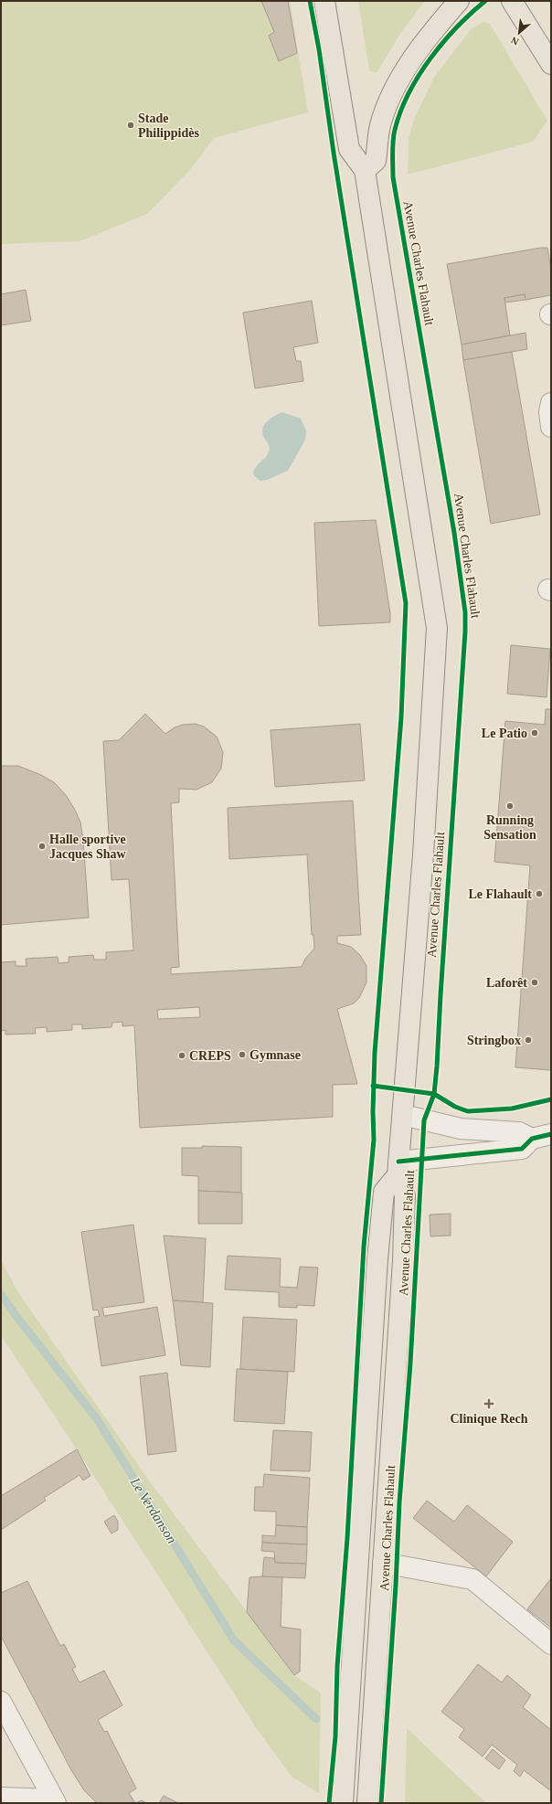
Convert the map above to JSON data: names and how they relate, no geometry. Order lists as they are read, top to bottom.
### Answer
{
  "streets": {
    "main road": ["Avenue Charles Flahault"]
  },
  "water": ["Le Verdanson"],
  "places": {
    "other": [
      "Stade Philippidès",
      "Le Patio",
      "Running Sensation",
      "Halle sportive Jacques Shaw",
      "Le Flahault",
      "Laforêt",
      "Stringbox",
      "Gymnase",
      "CREPS"
    ],
    "health": ["Clinique Rech"]
  },
  "north": "bottom left"
}
